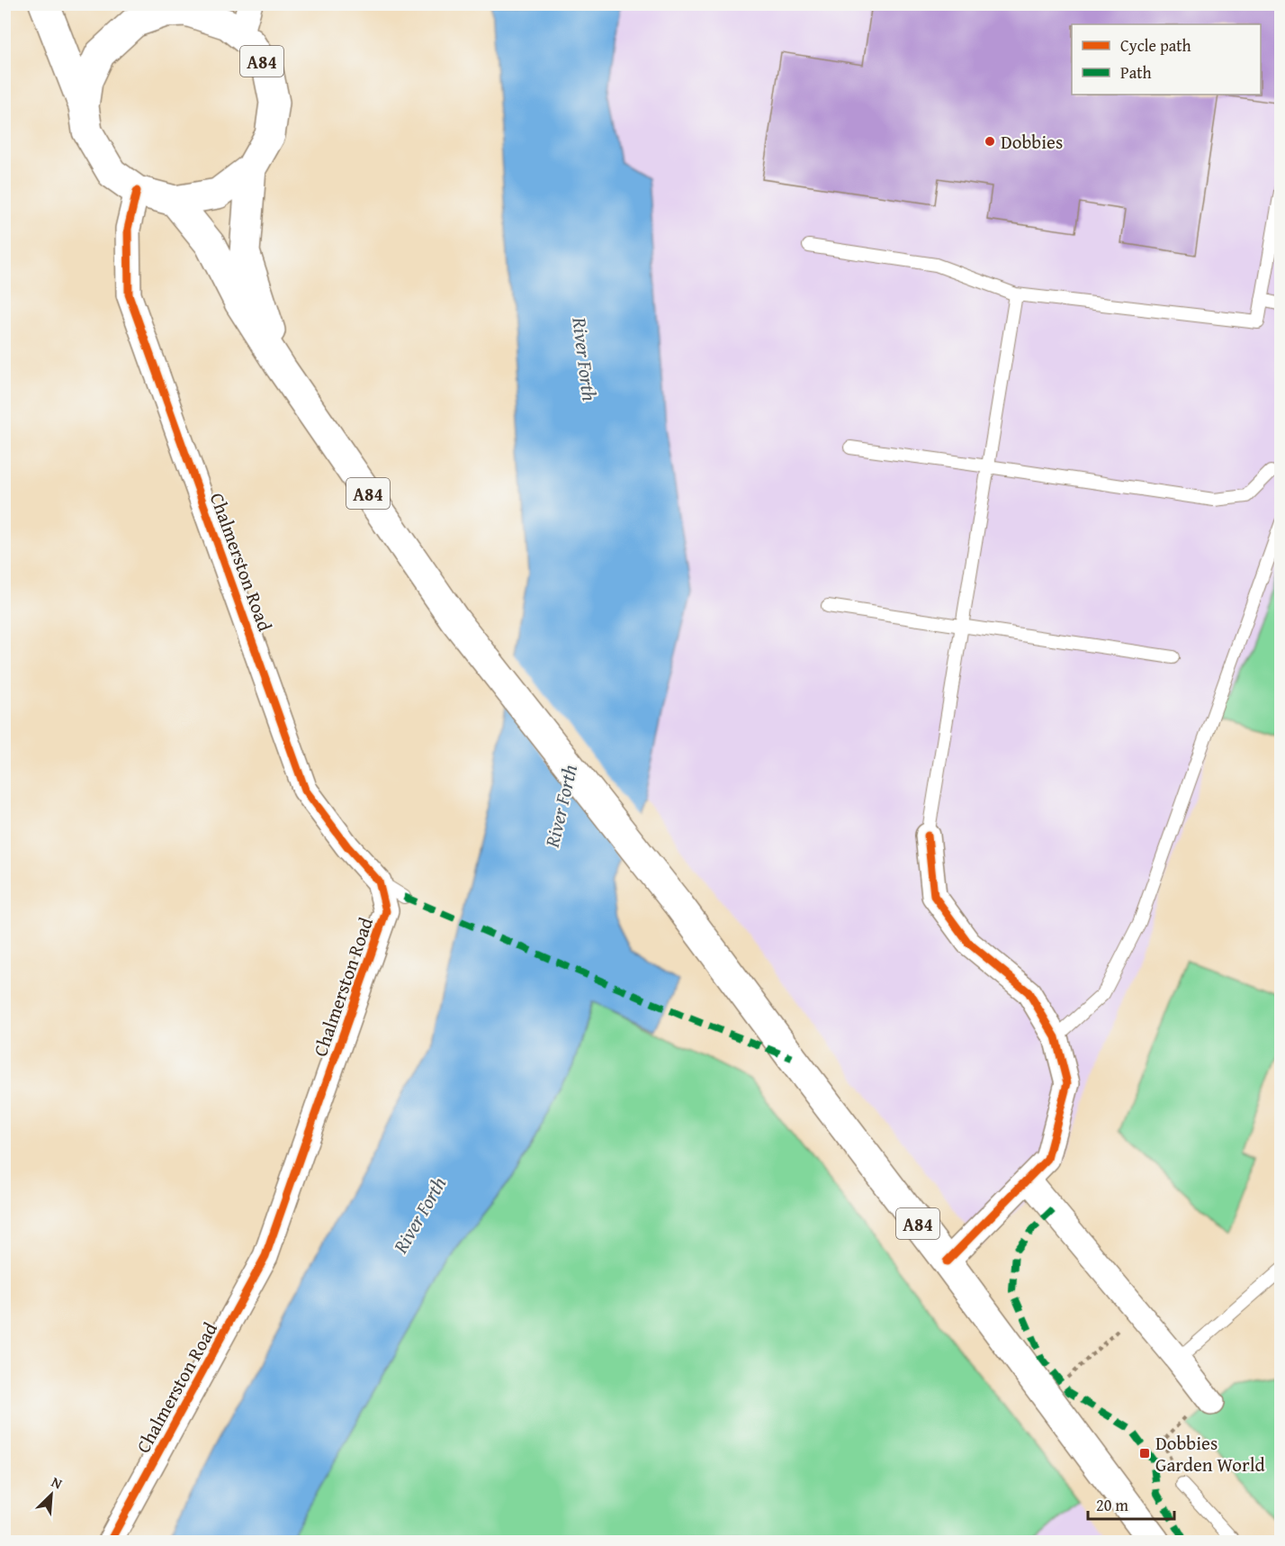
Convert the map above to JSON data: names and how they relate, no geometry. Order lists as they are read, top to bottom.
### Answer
{
  "streets": {
    "highway": ["A84"],
    "street": ["Chalmerston Road"]
  },
  "crossings": [
    ["A84", "Chalmerston Road"]
  ],
  "water": ["River Forth"],
  "places": {
    "other": ["Dobbies"],
    "transit": ["Dobbies Garden World"]
  },
  "legend": ["Cycle path", "Path"],
  "scale_bar": "20 m",
  "north": "top right"
}
